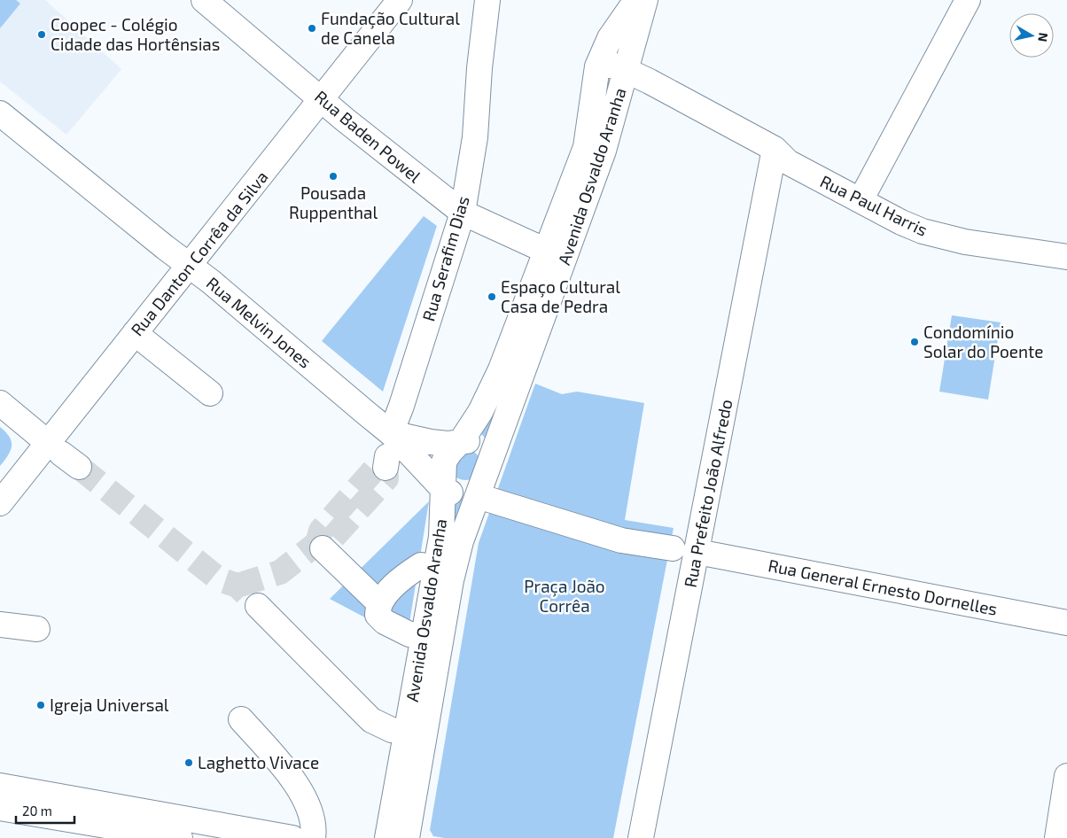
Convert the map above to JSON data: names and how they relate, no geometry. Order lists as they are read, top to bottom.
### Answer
{
  "streets": {
    "street": [
      "Rua Baden Powel",
      "Avenida Osvaldo Aranha",
      "Rua Paul Harris",
      "Rua Danton Corrêa da Silva",
      "Rua Serafim Dias",
      "Rua Melvin Jones",
      "Rua Prefeito João Alfredo",
      "Rua General Ernesto Dornelles"
    ]
  },
  "crossings": [
    ["Rua Baden Powel", "Avenida Osvaldo Aranha"],
    ["Rua Baden Powel", "Rua Danton Corrêa da Silva"],
    ["Rua Baden Powel", "Rua Serafim Dias"],
    ["Avenida Osvaldo Aranha", "Rua Paul Harris"],
    ["Avenida Osvaldo Aranha", "Rua Melvin Jones"],
    ["Rua Paul Harris", "Rua Prefeito João Alfredo"],
    ["Rua Danton Corrêa da Silva", "Rua Melvin Jones"],
    ["Rua Serafim Dias", "Rua Melvin Jones"],
    ["Rua Prefeito João Alfredo", "Rua General Ernesto Dornelles"]
  ],
  "parks": ["Praça João Corrêa"],
  "places": [
    "Fundação Cultural de Canela",
    "Coopec - Colégio Cidade das Hortênsias",
    "Pousada Ruppenthal",
    "Espaço Cultural Casa de Pedra",
    "Condomínio Solar do Poente",
    "Igreja Universal",
    "Laghetto Vivace"
  ],
  "scale_bar": "20 m",
  "north": "right"
}
